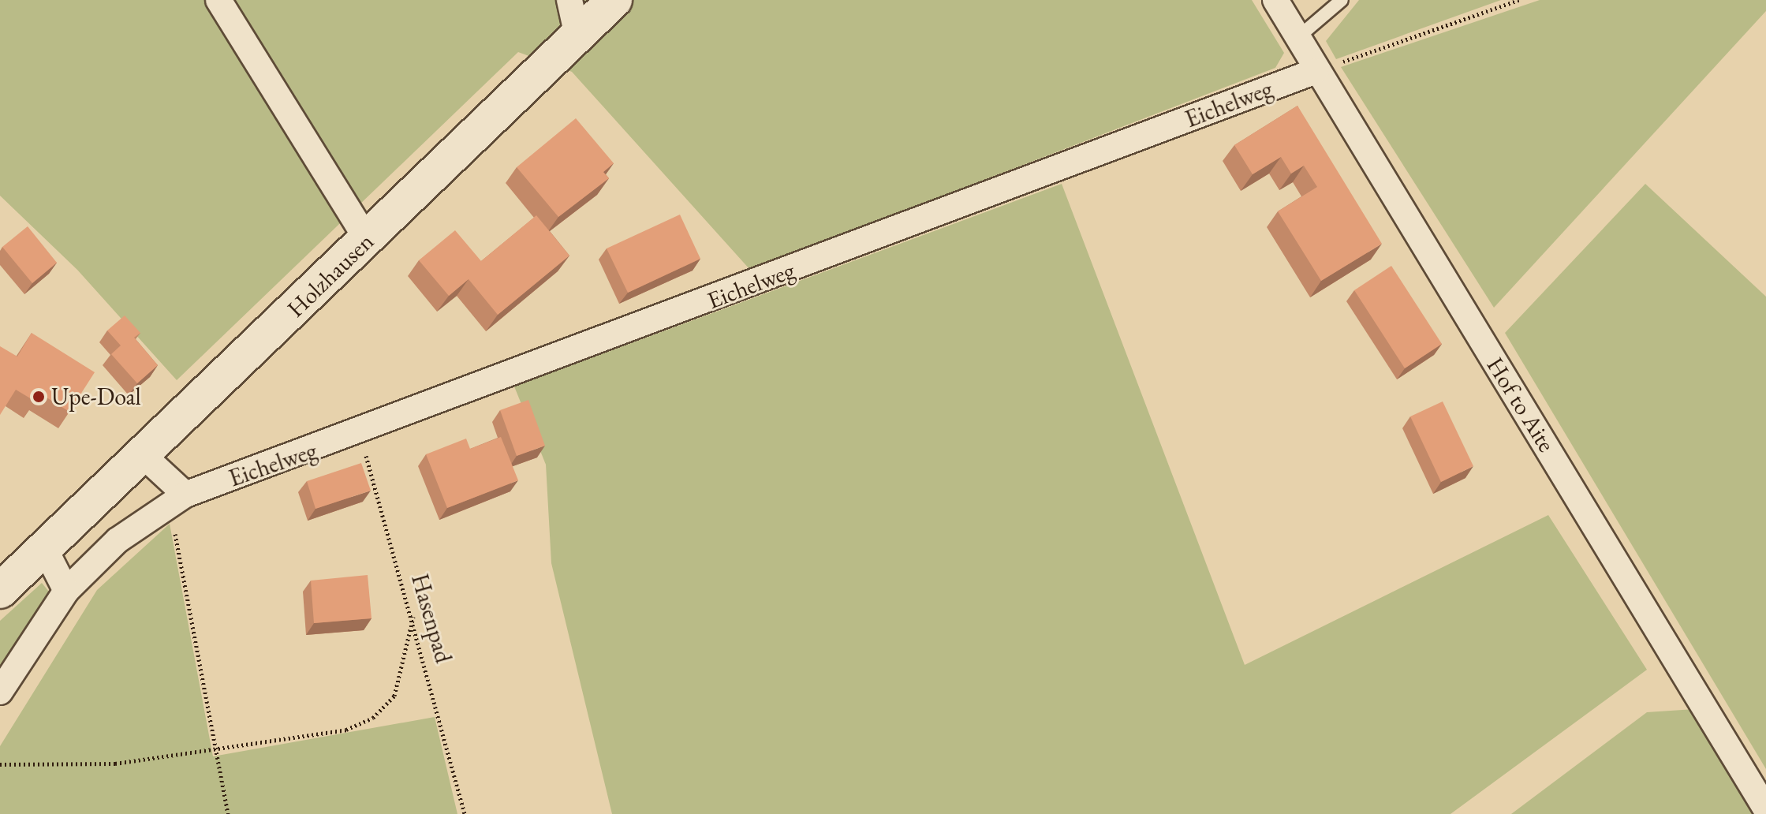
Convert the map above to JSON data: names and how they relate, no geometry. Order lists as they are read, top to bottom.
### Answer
{
  "streets": {
    "street": ["Eichelweg", "Holzhausen", "Hof to Aite"],
    "path": ["Hasenpad"]
  },
  "crossings": [
    ["Eichelweg", "Hof to Aite"],
    ["Eichelweg", "Hasenpad"]
  ],
  "places": ["Upe-Doal"]
}
